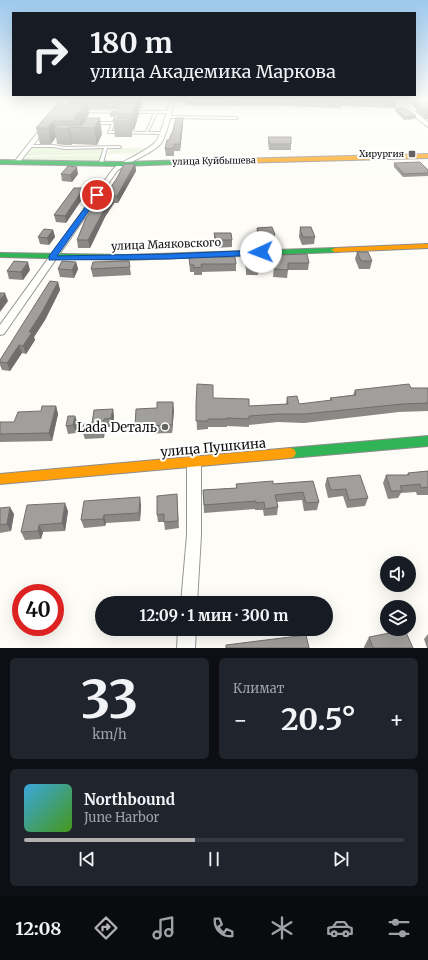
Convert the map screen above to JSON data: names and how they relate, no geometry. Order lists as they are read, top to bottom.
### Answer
{
  "streets": {
    "street": ["улица Куйбышева", "улица Маяковского", "улица Пушкина"]
  },
  "places": {
    "transit": ["Хирургия"],
    "other": ["Lada Dеталь"]
  },
  "page": {
    "turn": ["180 m", "улица Академика Маркова"],
    "limit": "40",
    "trip": "12:09 · 1 мин · 300 m",
    "tile": [
      ["33", "km/h"],
      "Климат"
    ],
    "heat": ["−", "20.5°", "+"],
    "song": ["Northbound", "June Harbor"],
    "tabs": "12:08"
  }
}
